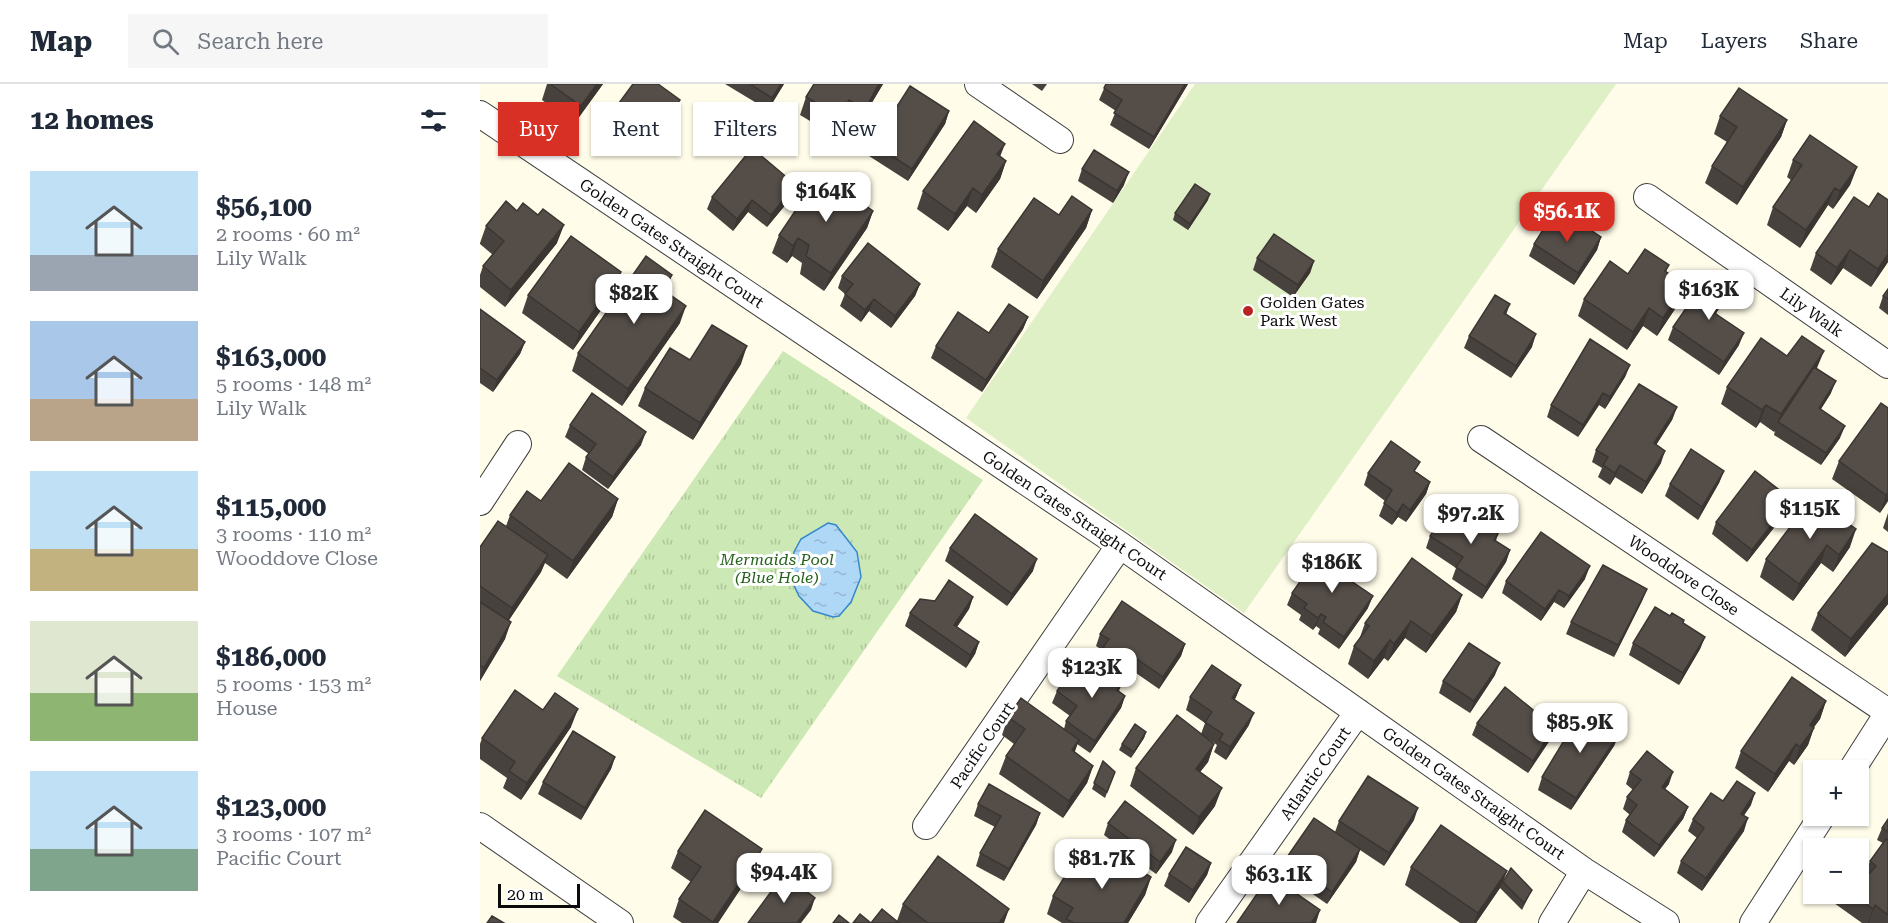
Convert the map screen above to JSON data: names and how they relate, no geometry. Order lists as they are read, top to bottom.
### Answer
{
  "streets": {
    "street": [
      "Golden Gates Straight Court",
      "Lily Walk",
      "Wooddove Close",
      "Pacific Court",
      "Atlantic Court"
    ]
  },
  "crossings": [
    ["Golden Gates Straight Court", "Pacific Court"],
    ["Golden Gates Straight Court", "Atlantic Court"]
  ],
  "parks": ["Mermaids Pool (Blue Hole)"],
  "places": ["Golden Gates Park West"],
  "scale_bar": "20 m",
  "page": {
    "header": "Map",
    "search": "Search here",
    "nav": ["Map", "Layers", "Share"],
    "heading": "12 homes",
    "chip": [
      "Buy",
      "Rent",
      "Filters",
      "New"
    ],
    "list": [
      {
        "name": "$56,100",
        "note": "2 rooms · 60 m² · Lily Walk"
      },
      {
        "name": "$163,000",
        "note": "5 rooms · 148 m² · Lily Walk"
      },
      {
        "name": "$115,000",
        "note": "3 rooms · 110 m² · Wooddove Close"
      },
      {
        "name": "$186,000",
        "note": "5 rooms · 153 m² · House"
      },
      {
        "name": "$123,000",
        "note": "3 rooms · 107 m² · Pacific Court"
      }
    ],
    "price": [
      "$164K",
      "$56.1K",
      "$163K",
      "$82K",
      "$115K",
      "$97.2K",
      "$186K",
      "$123K",
      "$85.9K",
      "$81.7K",
      "$94.4K",
      "$63.1K"
    ],
    "map_buttons": ["+", "−"],
    "scale": "20 m"
  }
}
